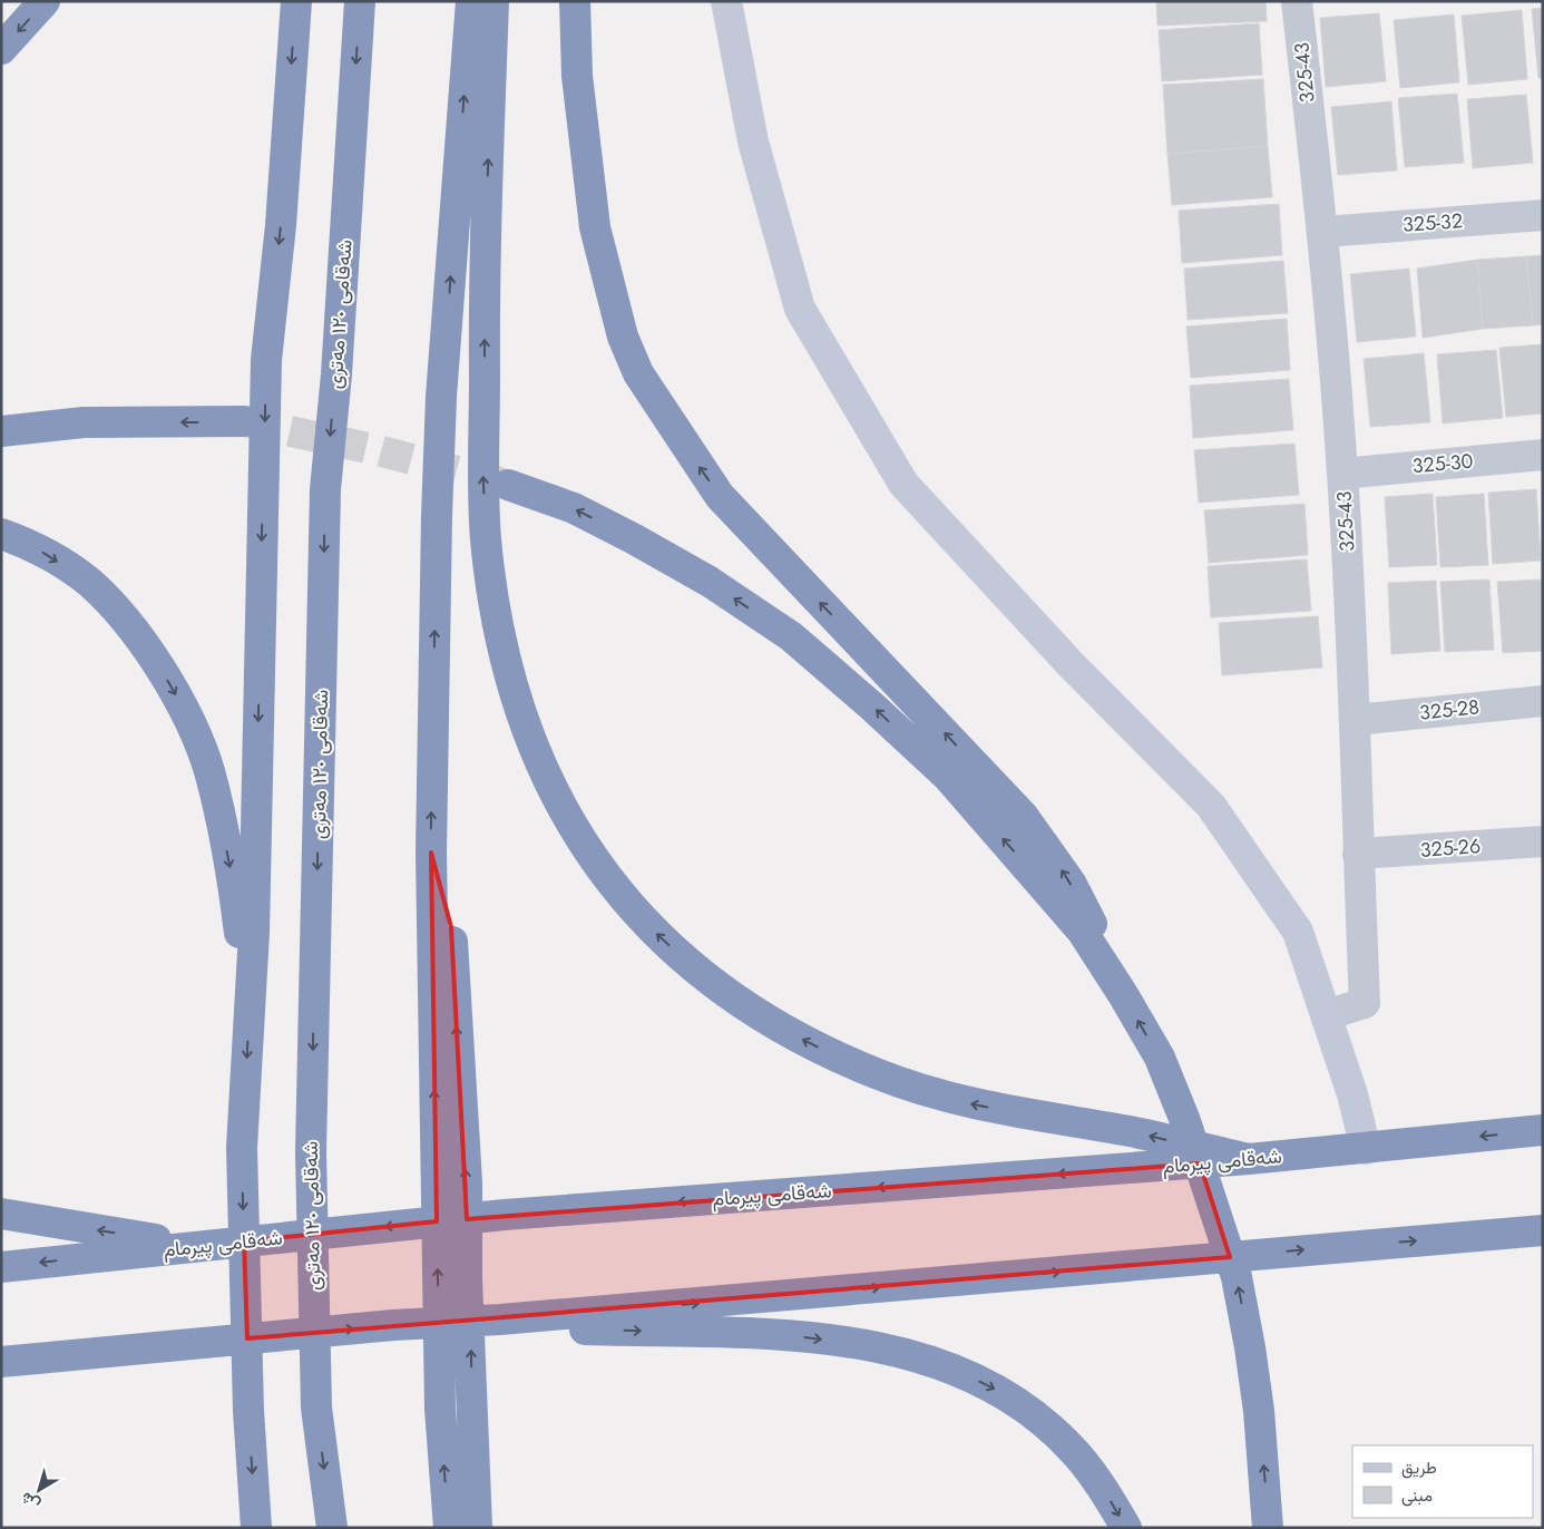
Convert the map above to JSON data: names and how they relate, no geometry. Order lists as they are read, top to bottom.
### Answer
{
  "streets": {
    "highway": ["شەقامی ١٢٠ مەتری", "شەقامی پیرمام"],
    "street": [
      "325-43",
      "325-32",
      "325-30",
      "325-28",
      "325-26"
    ]
  },
  "crossings": [
    ["325-43", "325-32"],
    ["325-43", "325-30"],
    ["325-43", "325-28"],
    ["325-43", "325-26"]
  ],
  "legend": ["طريق", "مبنى"],
  "north": "bottom left"
}
